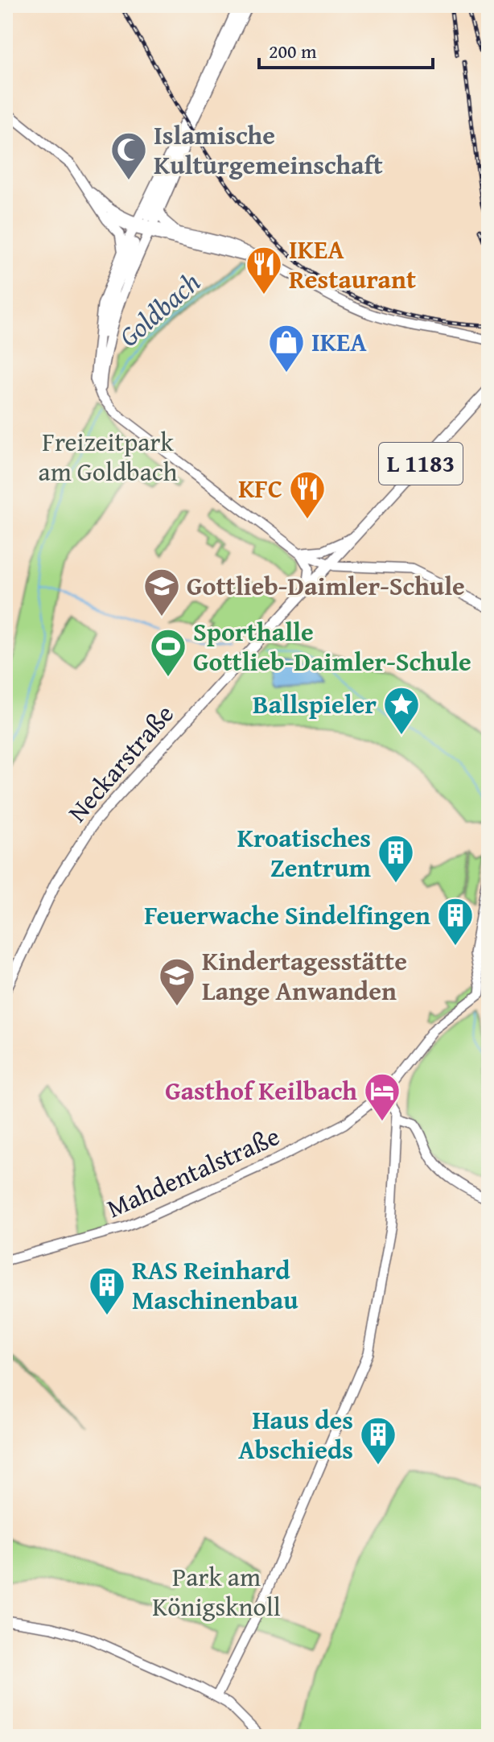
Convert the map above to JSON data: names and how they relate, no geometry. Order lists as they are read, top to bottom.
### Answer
{
  "streets": {
    "main road": ["L 1183", "Neckarstraße", "Mahdentalstraße"]
  },
  "water": ["Goldbach"],
  "parks": ["Freizeitpark am Goldbach", "Park am Königsknoll"],
  "places": {
    "mosque": ["Islamische Kulturgemeinschaft"],
    "restaurant": ["IKEA Restaurant", "KFC"],
    "shop": ["IKEA"],
    "school or university": ["Gottlieb-Daimler-Schule", "Kindertagesstätte Lange Anwanden"],
    "sports": ["Sporthalle Gottlieb-Daimler-Schule"],
    "place": ["Ballspieler"],
    "building": [
      "Kroatisches Zentrum",
      "Feuerwache Sindelfingen",
      "RAS Reinhard Maschinenbau",
      "Haus des Abschieds"
    ],
    "hotel": ["Gasthof Keilbach"]
  },
  "scale_bar": "200 m"
}
